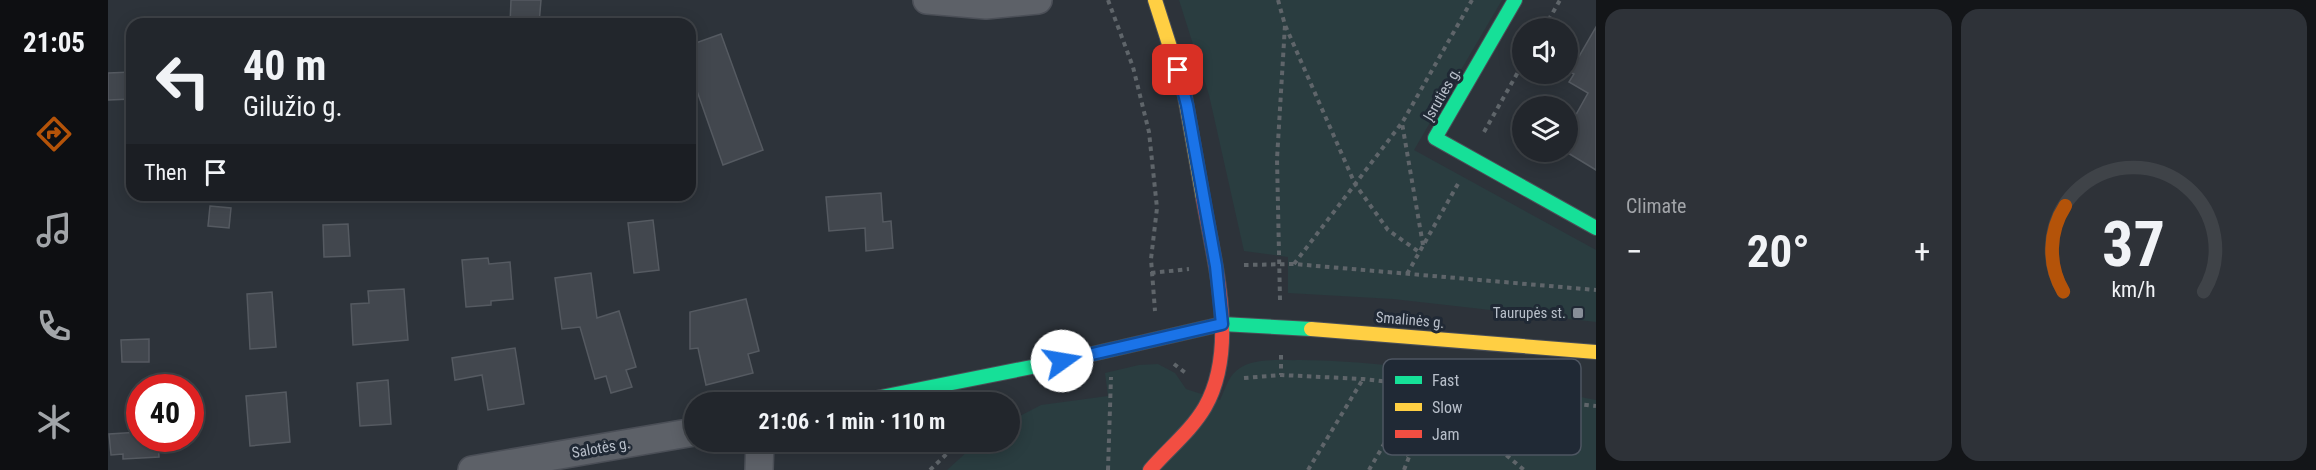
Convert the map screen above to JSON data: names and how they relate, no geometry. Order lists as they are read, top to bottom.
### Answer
{
  "streets": {
    "street": ["Įsruties g.", "Smalinės g.", "Salotės g."]
  },
  "places": {
    "transit": ["Taurupės st."]
  },
  "legend": ["Fast", "Slow", "Jam"],
  "page": {
    "tabs": "21:05",
    "tile": "Climate",
    "turn": ["40 m", "Gilužio g."],
    "then": "Then",
    "heat": ["−", "20°", "+"],
    "limit": "40",
    "trip": "21:06 · 1 min · 110 m",
    "gauge": ["37", "km/h"]
  }
}
